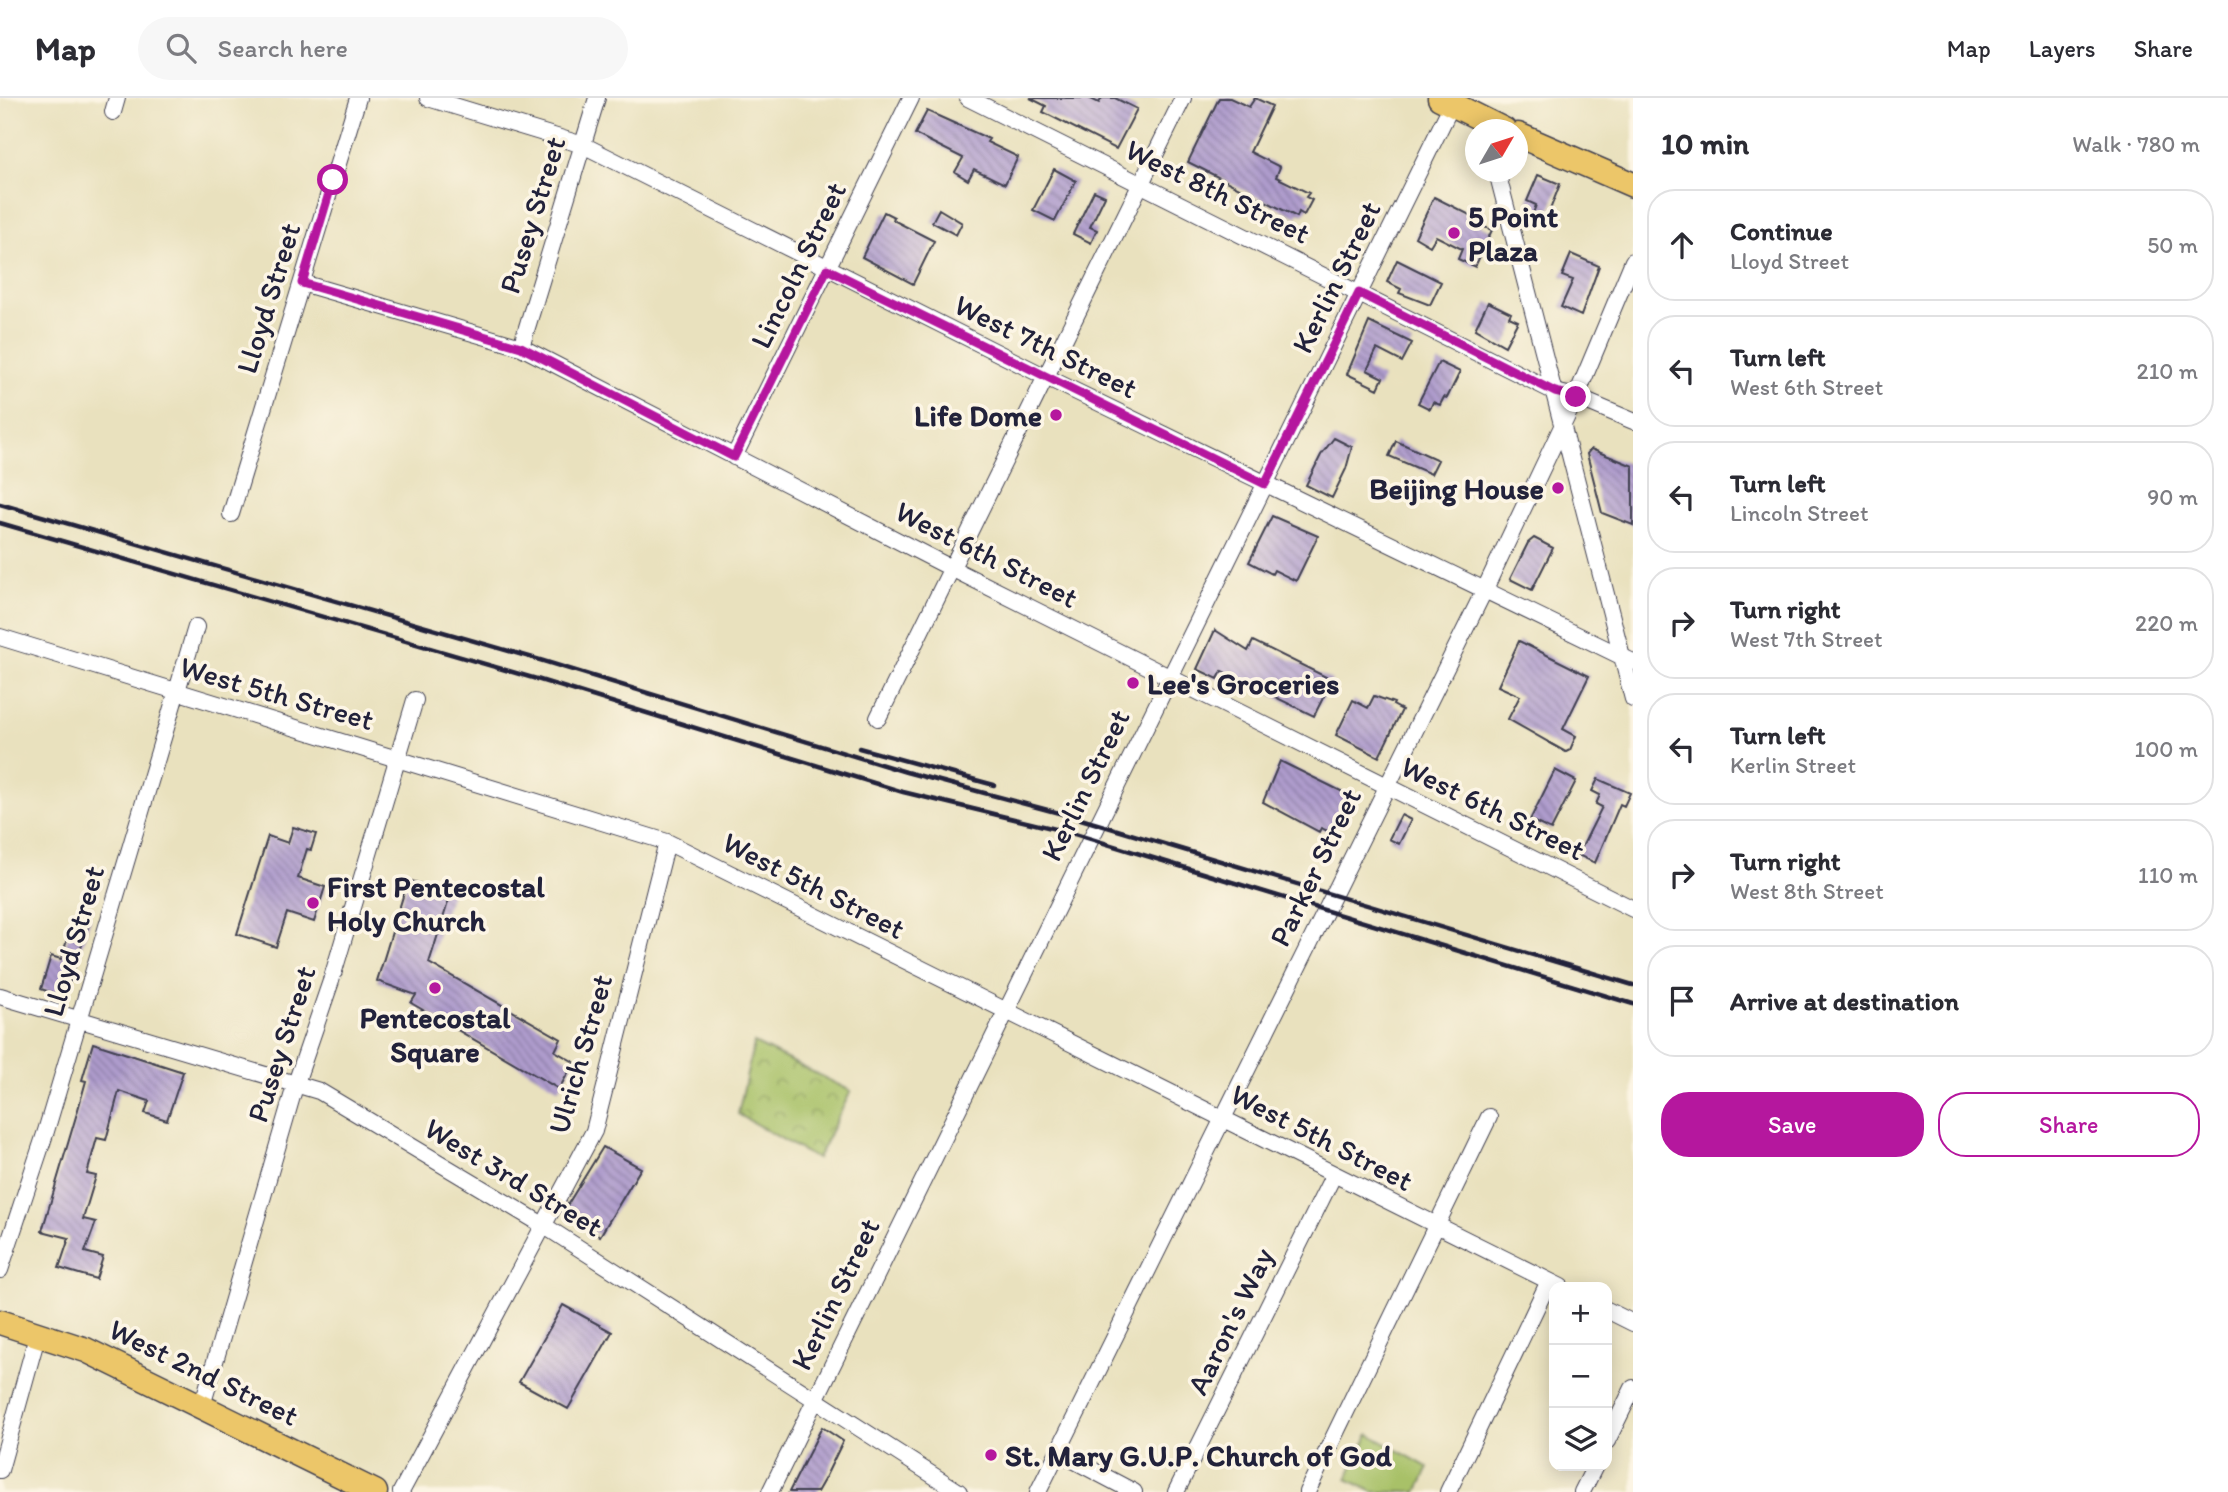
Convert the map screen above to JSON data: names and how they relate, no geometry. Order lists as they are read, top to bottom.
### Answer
{
  "streets": {
    "main road": ["West 2nd Street"],
    "street": [
      "West 8th Street",
      "Pusey Street",
      "Lincoln Street",
      "Kerlin Street",
      "Lloyd Street",
      "West 7th Street",
      "West 6th Street",
      "West 5th Street",
      "Parker Street",
      "Ulrich Street",
      "West 3rd Street",
      "Aaron's Way"
    ]
  },
  "crossings": [
    ["West 8th Street", "Kerlin Street"],
    ["West 8th Street", "Parker Street"],
    ["Pusey Street", "West 7th Street"],
    ["Pusey Street", "West 6th Street"],
    ["Pusey Street", "West 5th Street"],
    ["Pusey Street", "West 3rd Street"],
    ["Pusey Street", "West 2nd Street"],
    ["Lincoln Street", "West 7th Street"],
    ["Lincoln Street", "West 6th Street"],
    ["Kerlin Street", "West 7th Street"],
    ["Kerlin Street", "West 6th Street"],
    ["Kerlin Street", "West 5th Street"],
    ["Kerlin Street", "West 3rd Street"],
    ["Lloyd Street", "West 6th Street"],
    ["Lloyd Street", "West 5th Street"],
    ["Lloyd Street", "West 3rd Street"],
    ["West 7th Street", "Parker Street"],
    ["West 6th Street", "Parker Street"],
    ["West 5th Street", "Parker Street"],
    ["West 5th Street", "Ulrich Street"],
    ["West 5th Street", "Aaron's Way"],
    ["Ulrich Street", "West 3rd Street"]
  ],
  "places": [
    "5 Point Plaza",
    "Life Dome",
    "Beijing House",
    "Lee's Groceries",
    "First Pentecostal Holy Church",
    "Pentecostal Square",
    "St. Mary G.U.P. Church of God"
  ],
  "north": "top right",
  "page": {
    "header": "Map",
    "search": "Search here",
    "nav": ["Map", "Layers", "Share"],
    "heading": ["10 min", "Walk · 780 m"],
    "list": [
      ["Continue", "Lloyd Street", "50 m"],
      ["Turn left", "West 6th Street", "210 m"],
      ["Turn left", "Lincoln Street", "90 m"],
      ["Turn right", "West 7th Street", "220 m"],
      ["Turn left", "Kerlin Street", "100 m"],
      ["Turn right", "West 8th Street", "110 m"],
      "Arrive at destination"
    ],
    "buttons": ["Save", "Share"],
    "map_buttons": ["+", "−"]
  }
}
